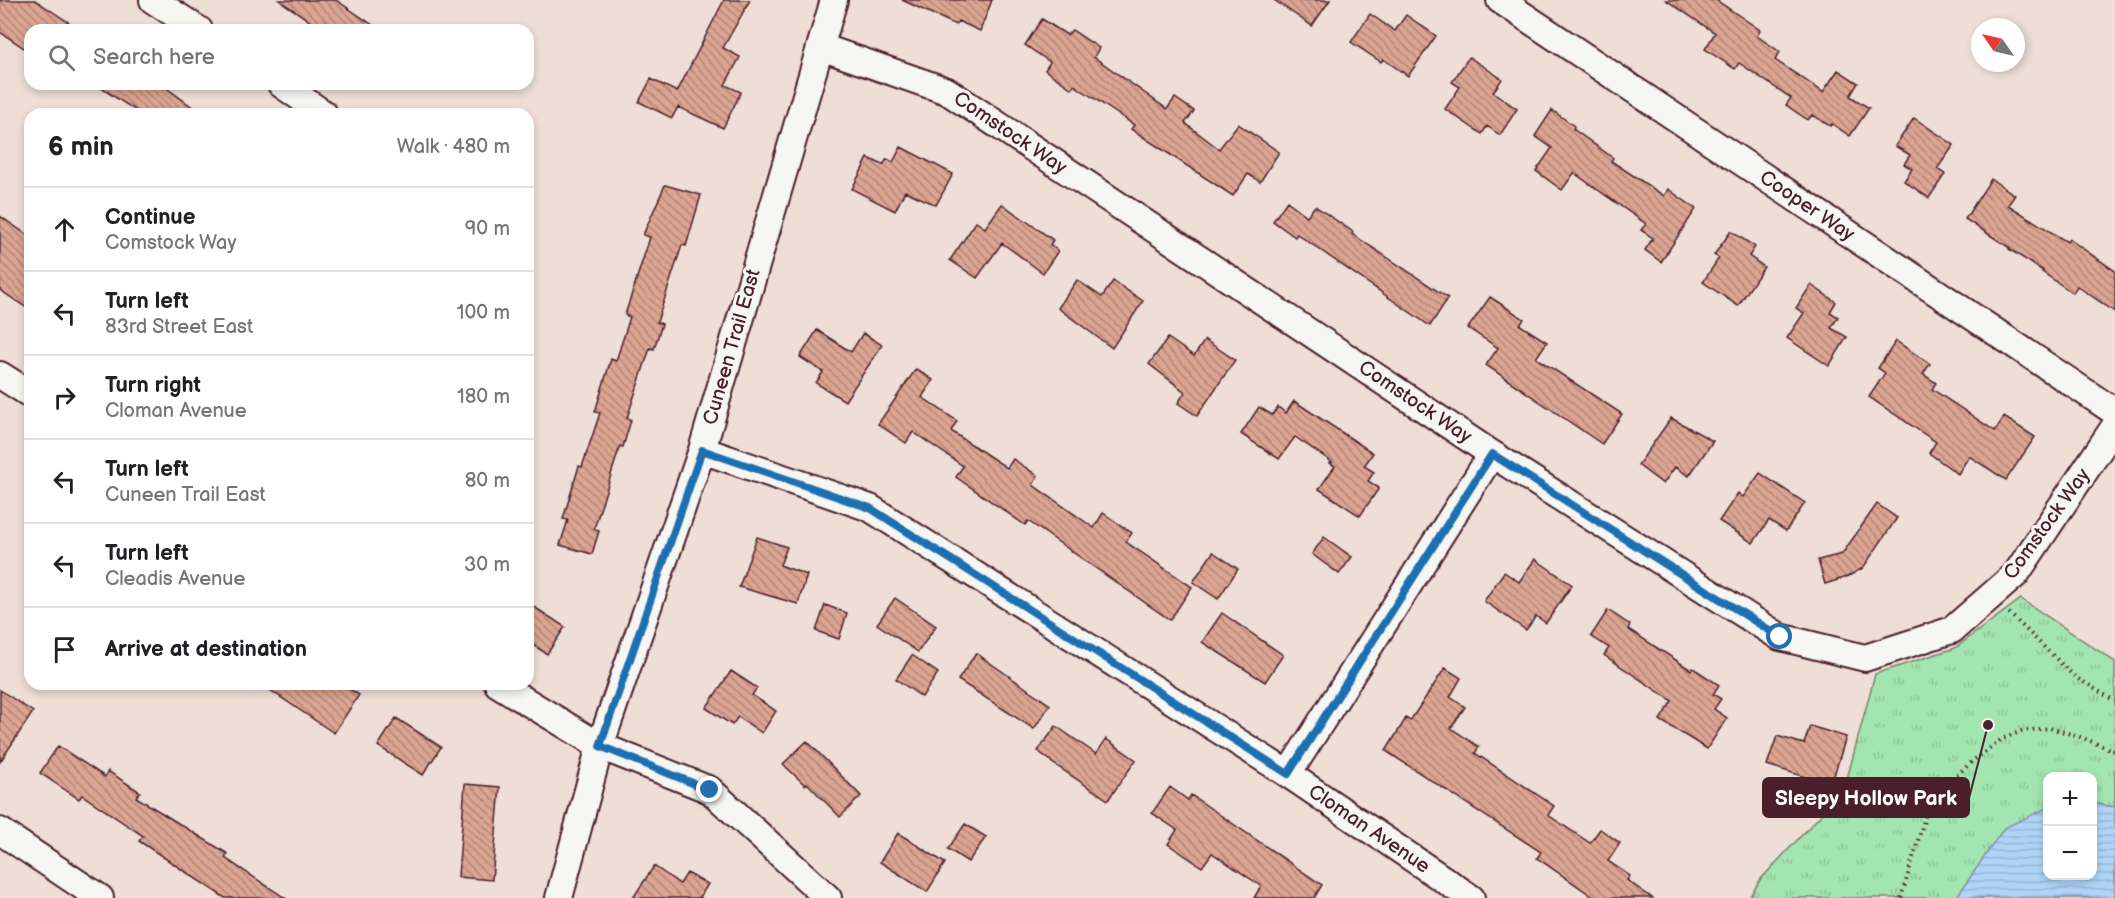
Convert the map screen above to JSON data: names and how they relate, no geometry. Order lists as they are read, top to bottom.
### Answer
{
  "streets": {
    "street": [
      "Comstock Way",
      "Cooper Way",
      "Cuneen Trail East",
      "Cloman Avenue"
    ]
  },
  "crossings": [
    ["Comstock Way", "Cuneen Trail East"],
    ["Cuneen Trail East", "Cloman Avenue"]
  ],
  "places": ["Sleepy Hollow Park"],
  "north": "top left",
  "page": {
    "search": "Search here",
    "heading": ["6 min", "Walk · 480 m"],
    "list": [
      ["Continue", "Comstock Way", "90 m"],
      ["Turn left", "83rd Street East", "100 m"],
      ["Turn right", "Cloman Avenue", "180 m"],
      ["Turn left", "Cuneen Trail East", "80 m"],
      ["Turn left", "Cleadis Avenue", "30 m"],
      "Arrive at destination"
    ],
    "map_buttons": ["+", "−"]
  }
}
